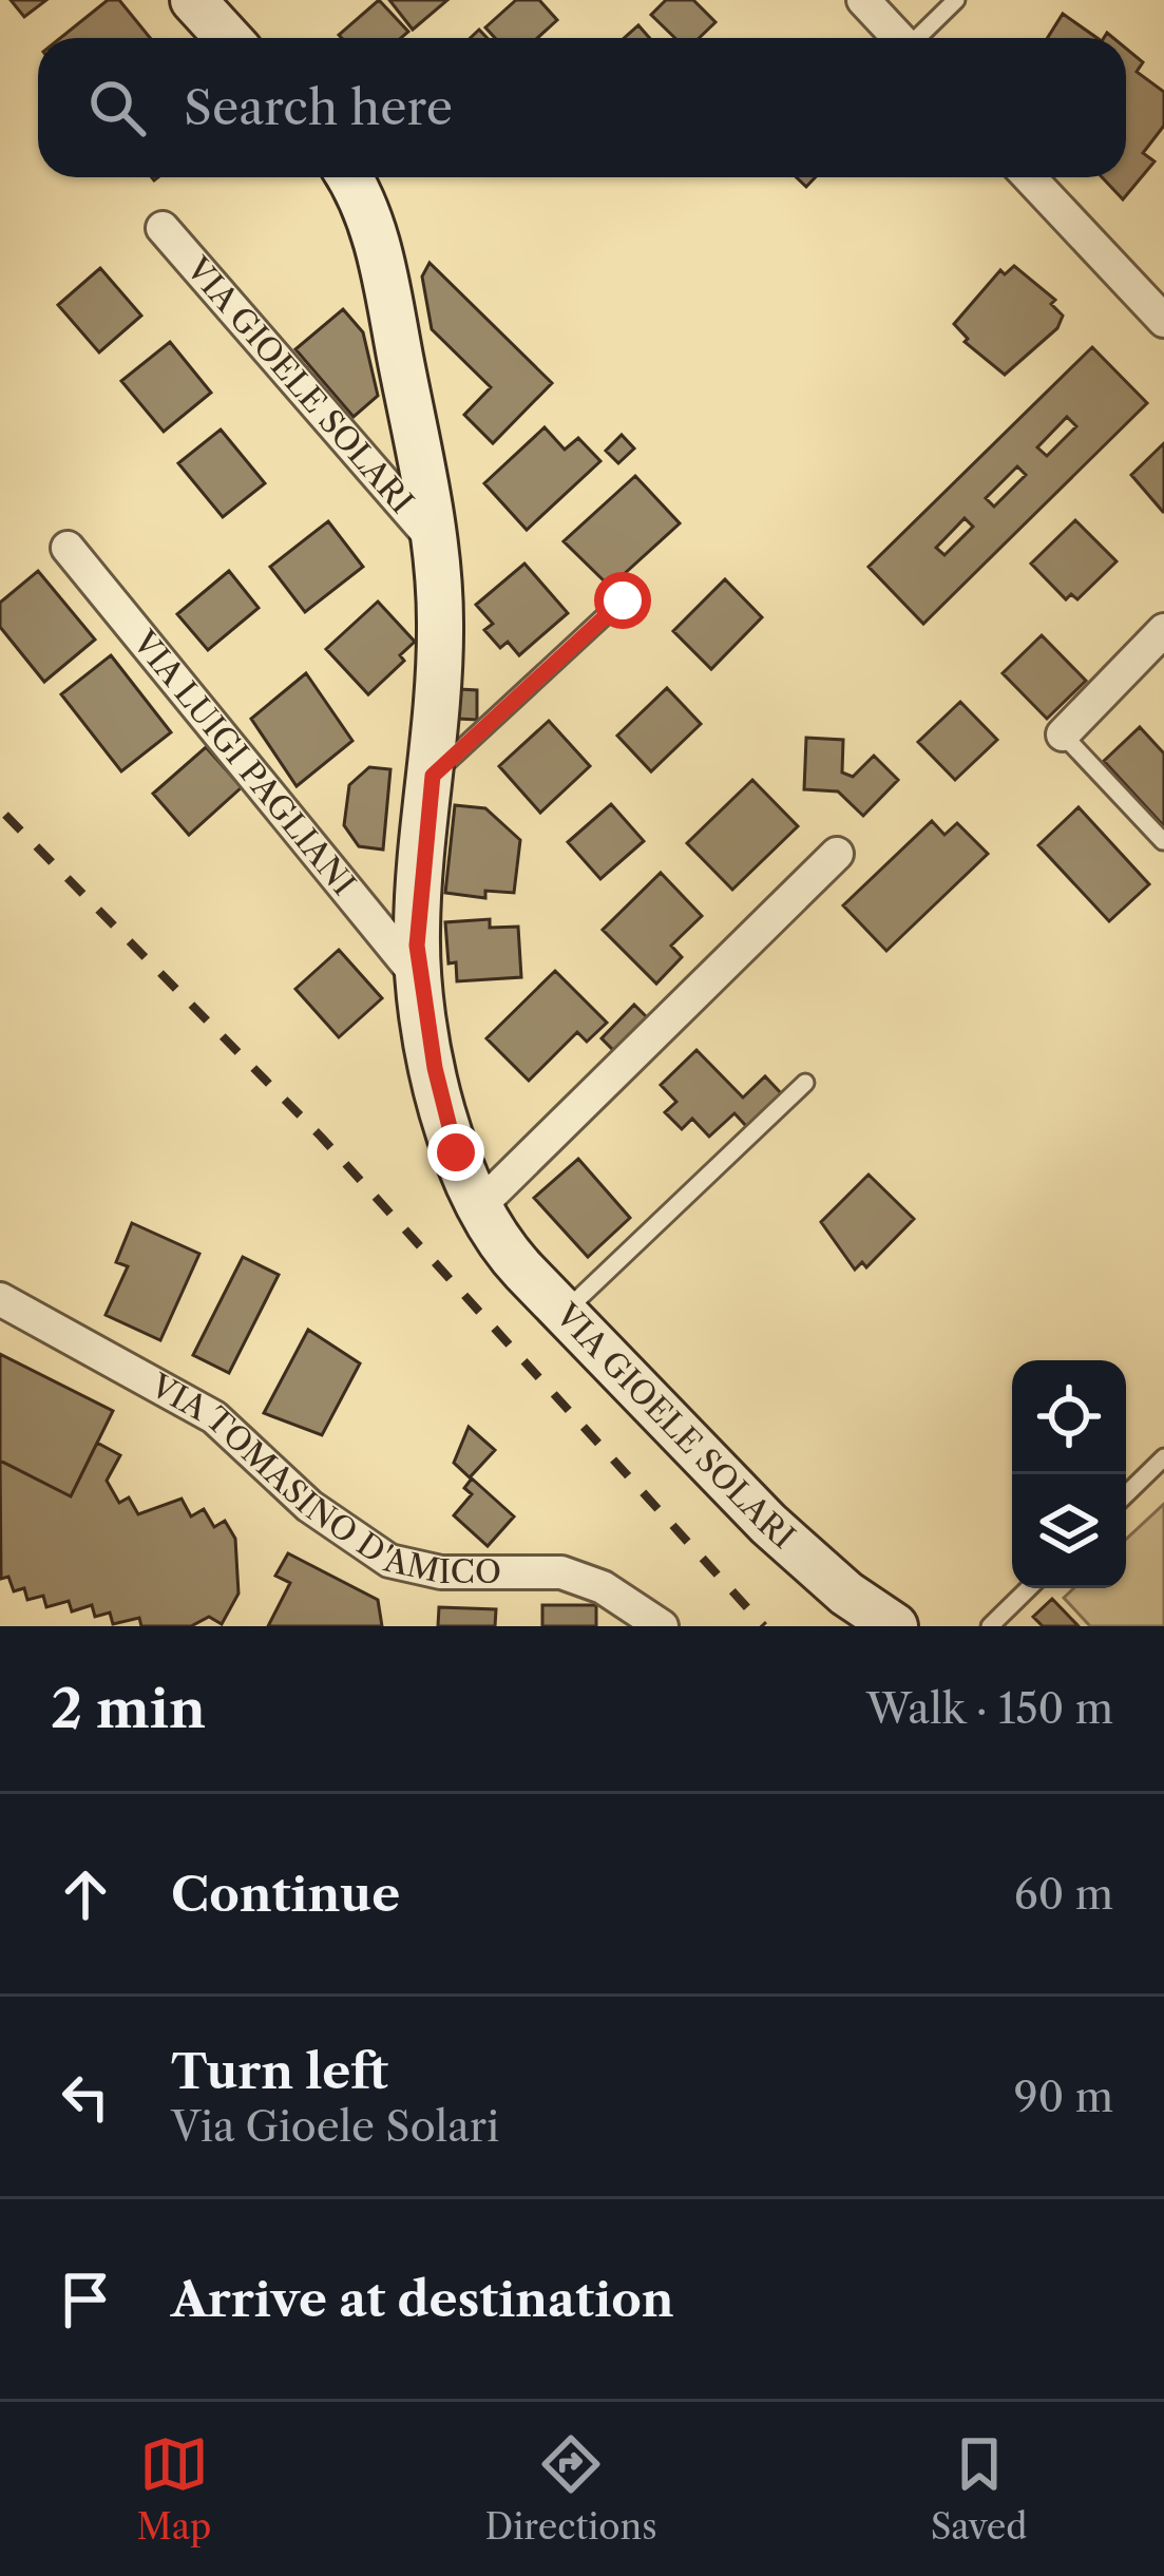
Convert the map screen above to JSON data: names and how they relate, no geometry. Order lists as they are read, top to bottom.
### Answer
{
  "streets": {
    "street": ["VIA GIOELE SOLARI", "VIA LUIGI PAGLIANI", "VIA TOMASINO D'AMICO"]
  },
  "crossings": [
    ["VIA GIOELE SOLARI", "VIA LUIGI PAGLIANI"]
  ],
  "page": {
    "search": "Search here",
    "heading": ["2 min", "Walk · 150 m"],
    "list": [
      ["Continue", "60 m"],
      ["Turn left", "Via Gioele Solari", "90 m"],
      "Arrive at destination"
    ],
    "nav": ["Map", "Directions", "Saved"]
  }
}
